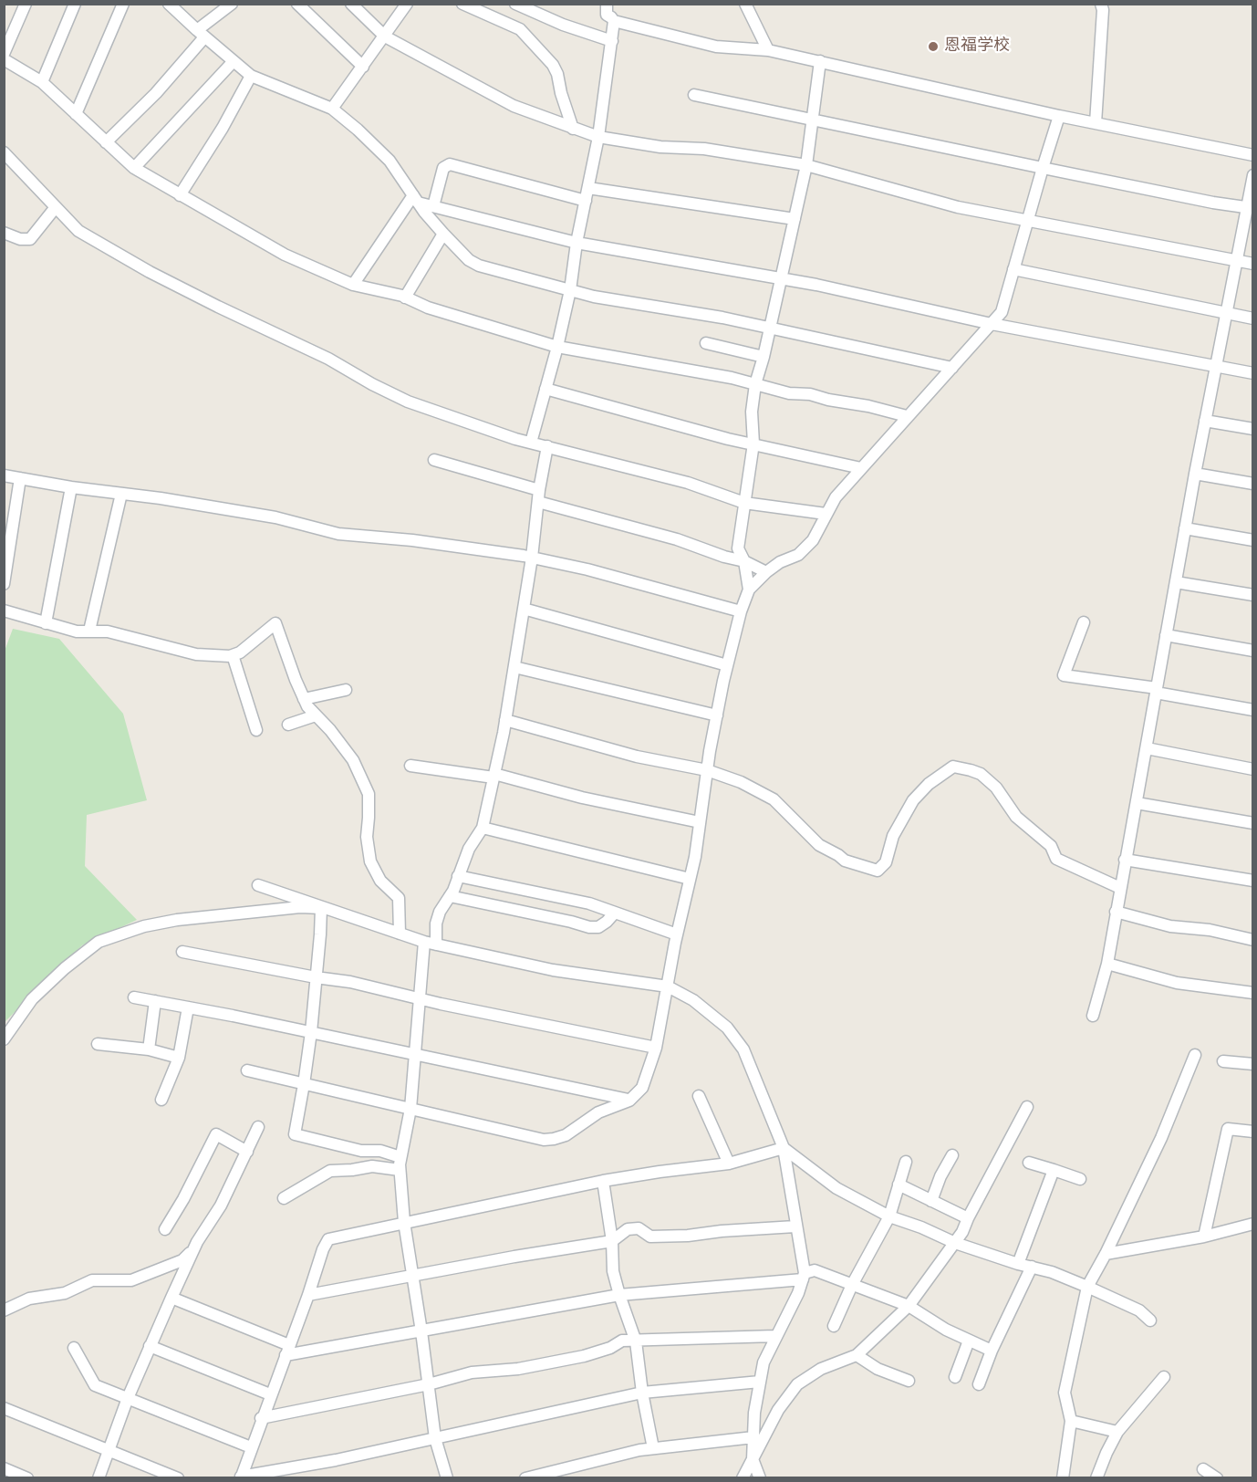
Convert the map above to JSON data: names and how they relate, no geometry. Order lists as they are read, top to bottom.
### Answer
{
  "places": ["恩福学校"]
}
